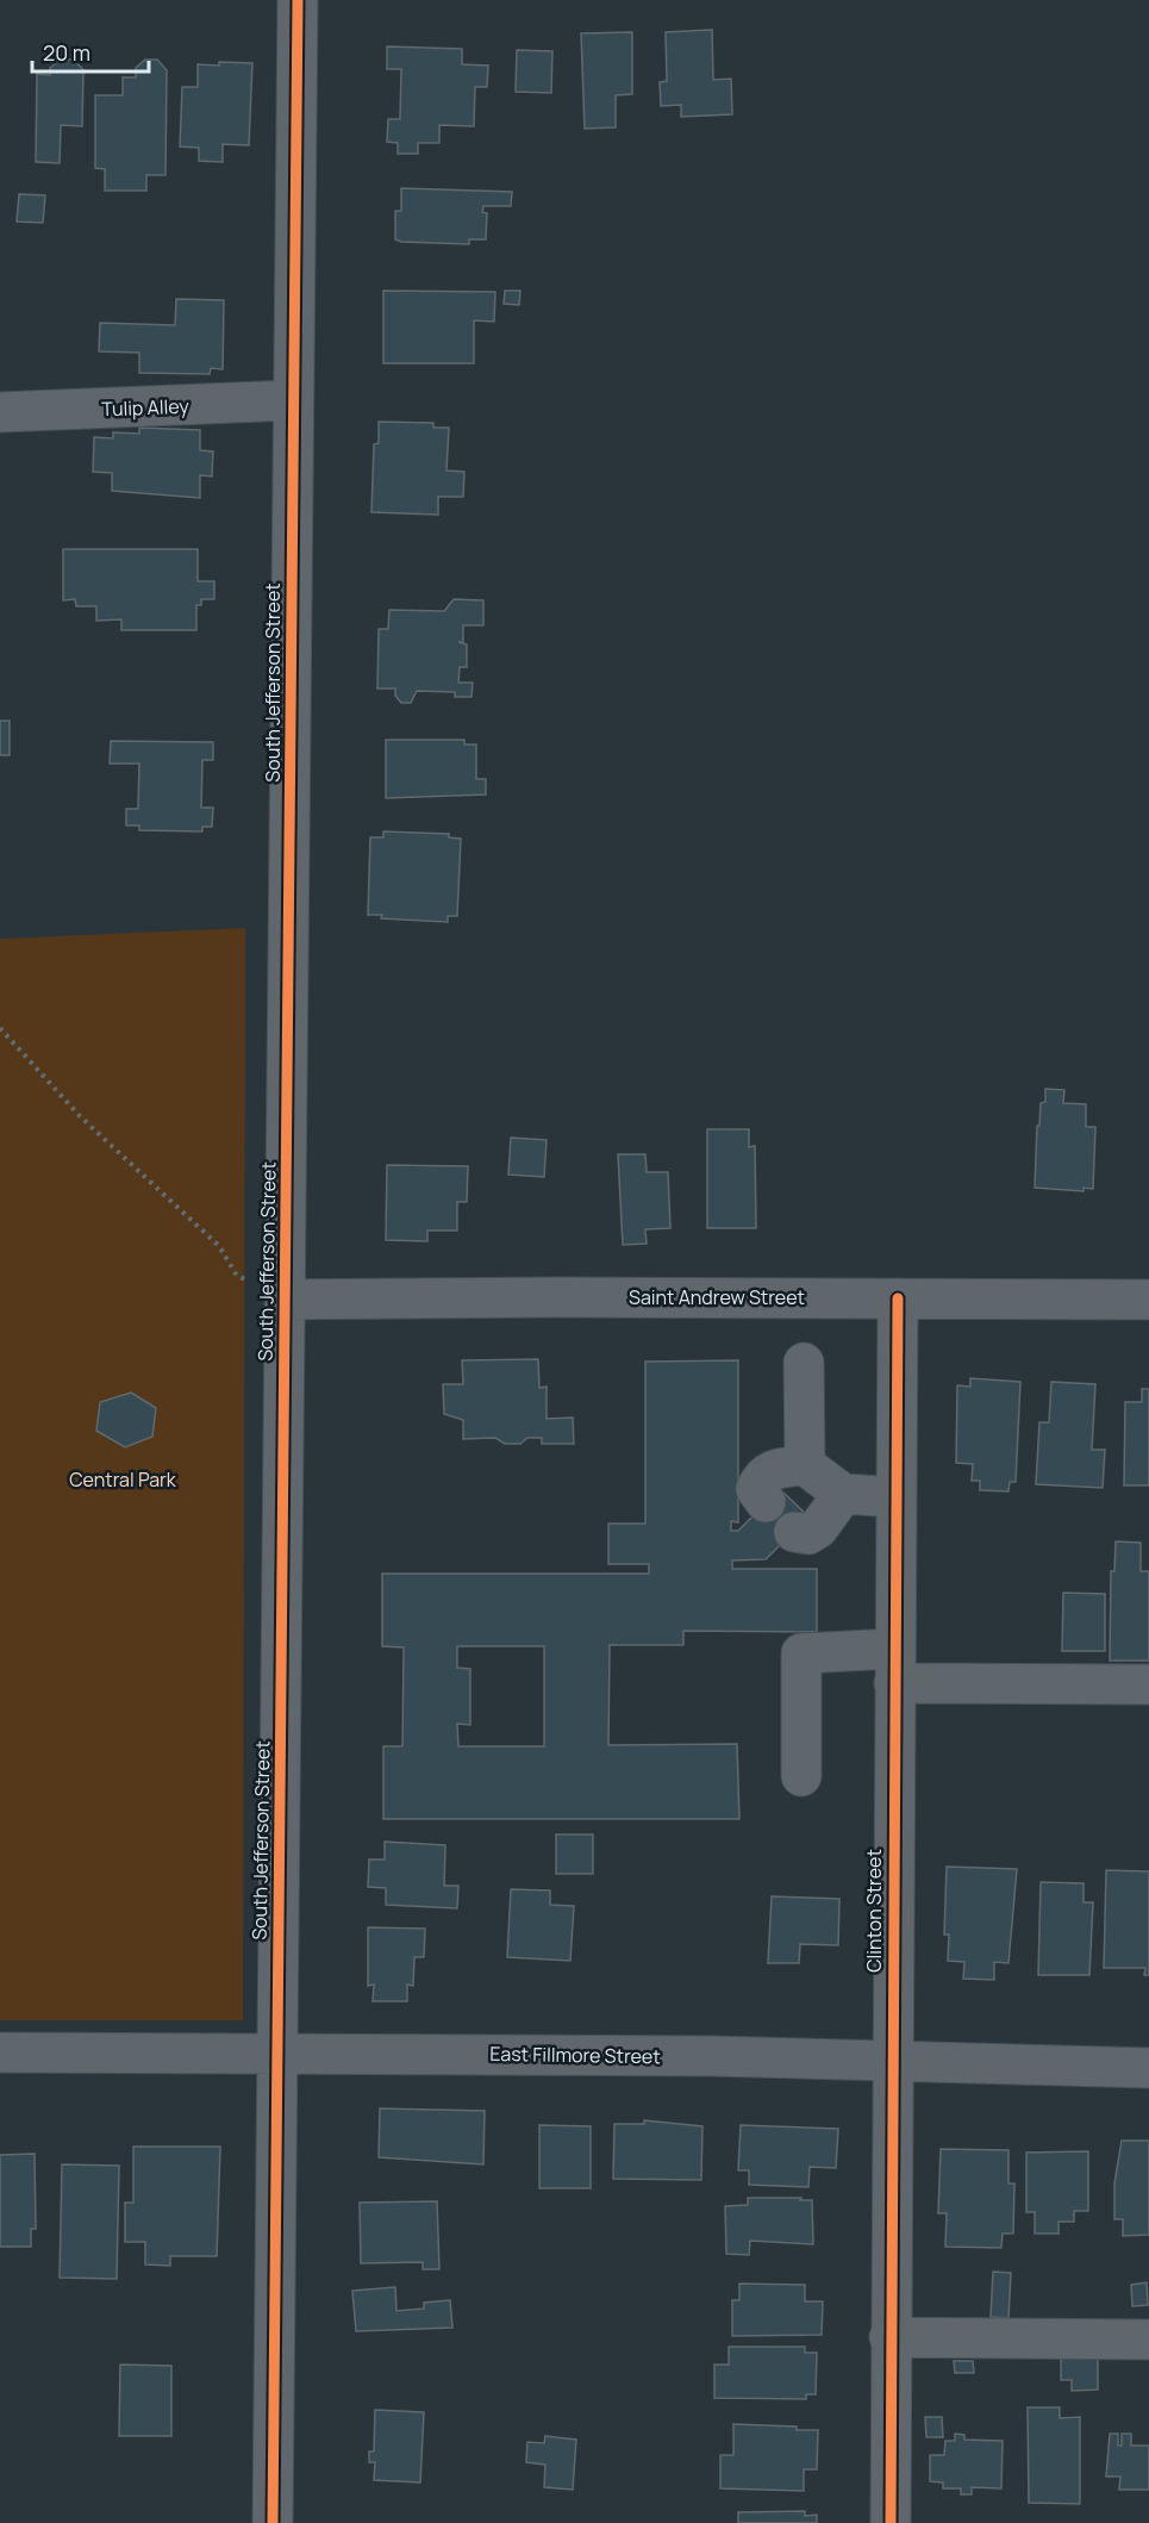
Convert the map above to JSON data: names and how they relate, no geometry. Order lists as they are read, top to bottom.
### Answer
{
  "streets": {
    "street": [
      "Tulip Alley",
      "South Jefferson Street",
      "Saint Andrew Street",
      "Clinton Street",
      "East Fillmore Street"
    ]
  },
  "crossings": [
    ["Tulip Alley", "South Jefferson Street"],
    ["South Jefferson Street", "Saint Andrew Street"],
    ["South Jefferson Street", "East Fillmore Street"],
    ["Saint Andrew Street", "Clinton Street"],
    ["Clinton Street", "East Fillmore Street"]
  ],
  "parks": ["Central Park"],
  "scale_bar": "20 m"
}
